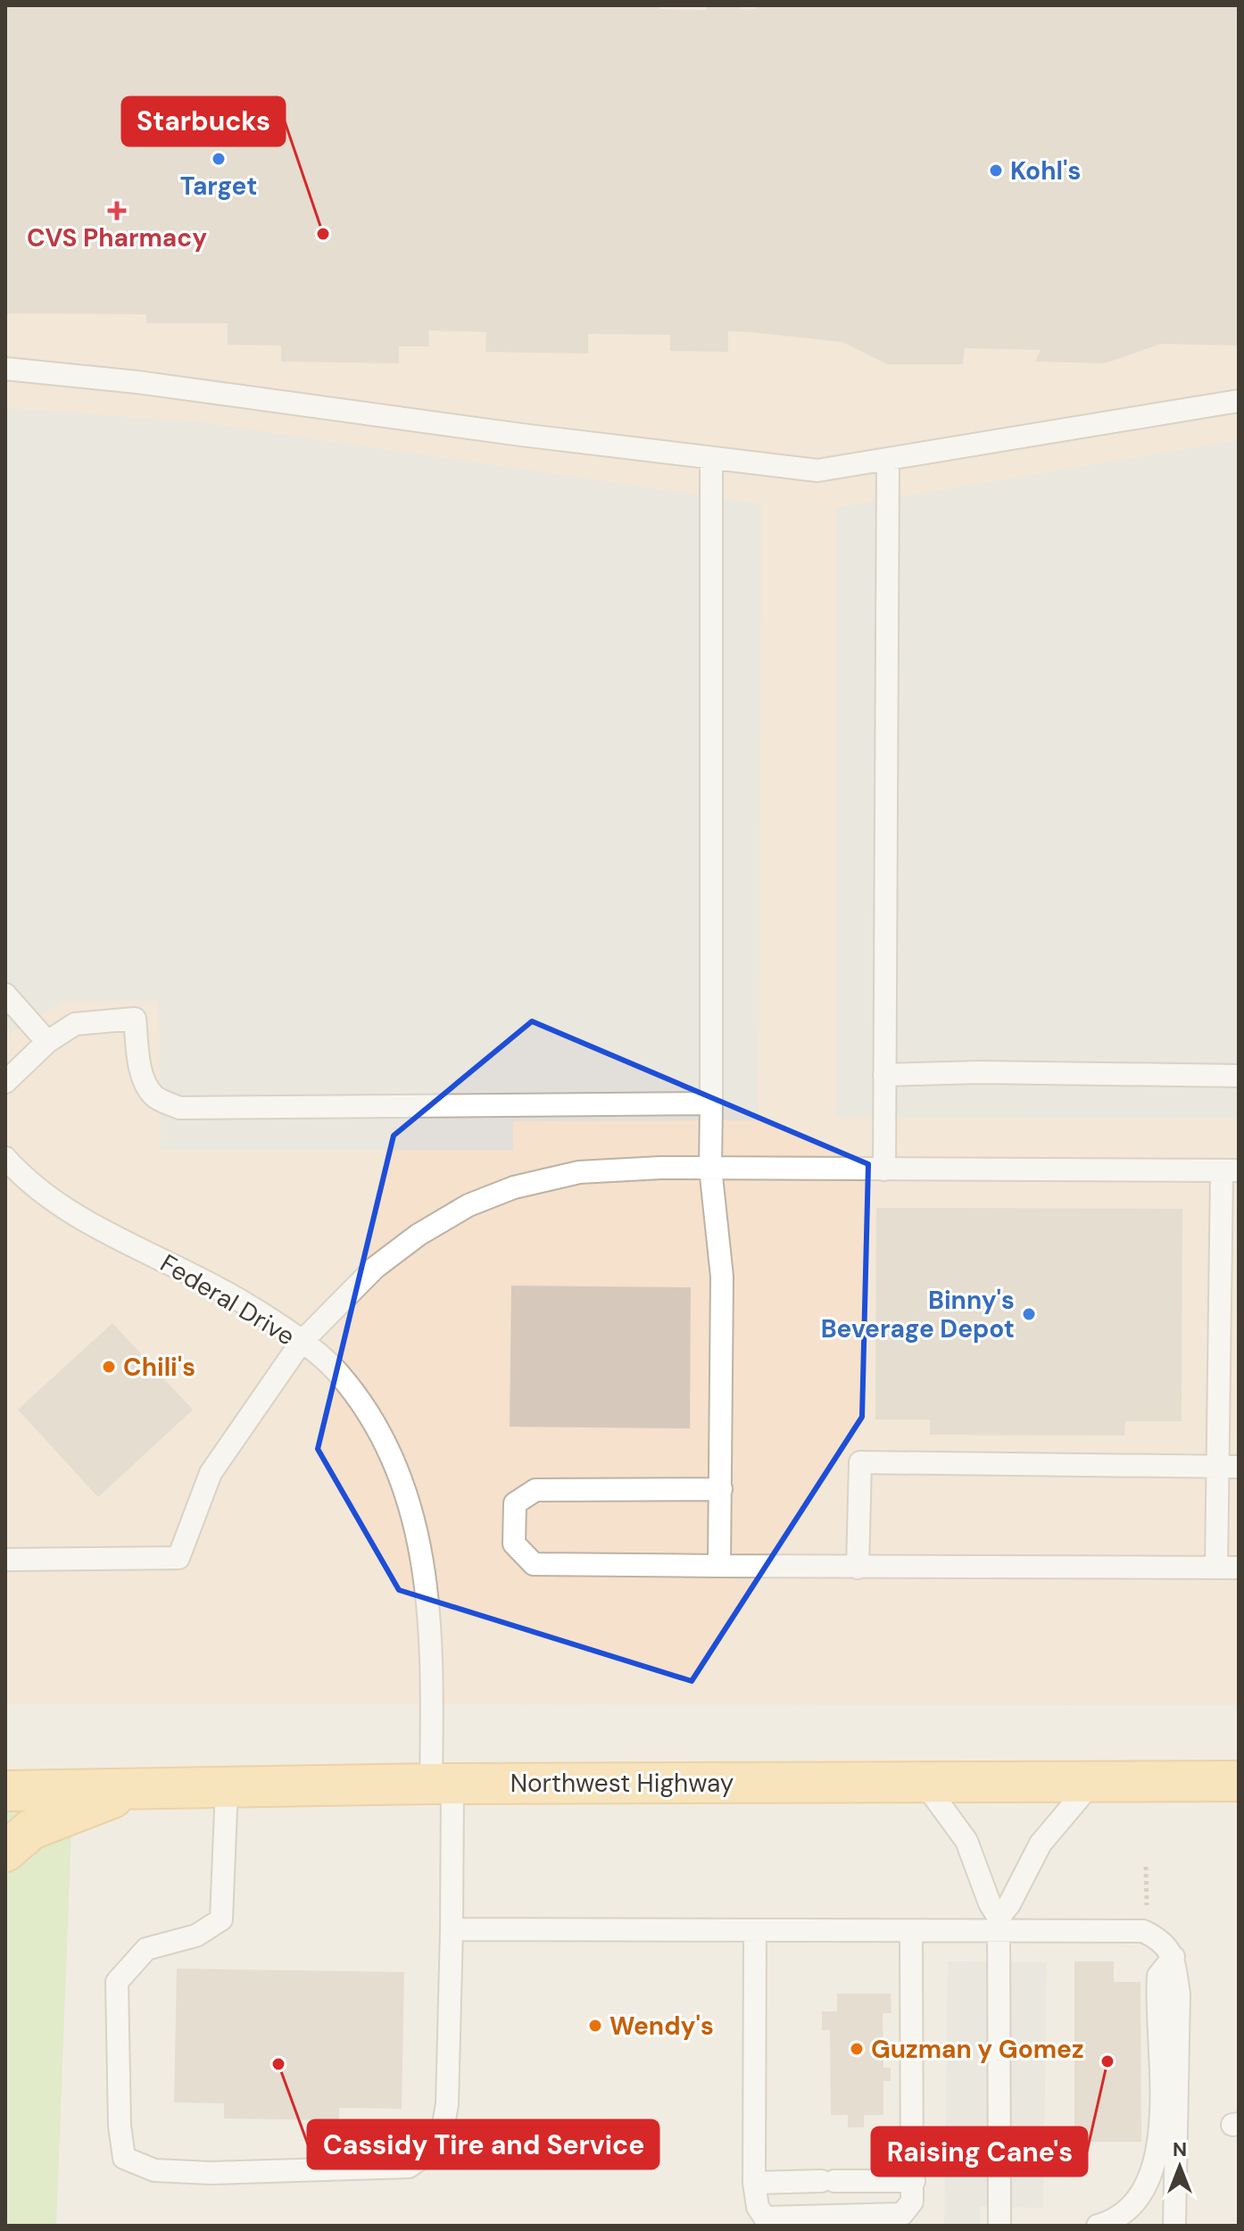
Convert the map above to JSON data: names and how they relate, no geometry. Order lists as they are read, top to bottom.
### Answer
{
  "streets": {
    "main road": ["Northwest Highway"],
    "lane": ["Federal Drive"]
  },
  "crossings": [
    ["Federal Drive", "Northwest Highway"]
  ],
  "places": {
    "other": [
      "Target",
      "Kohl's",
      "Starbucks",
      "Binny's Beverage Depot",
      "Chili's",
      "Wendy's",
      "Guzman y Gomez",
      "Raising Cane's",
      "Cassidy Tire and Service"
    ],
    "health": ["CVS Pharmacy"]
  },
  "north": "top"
}
